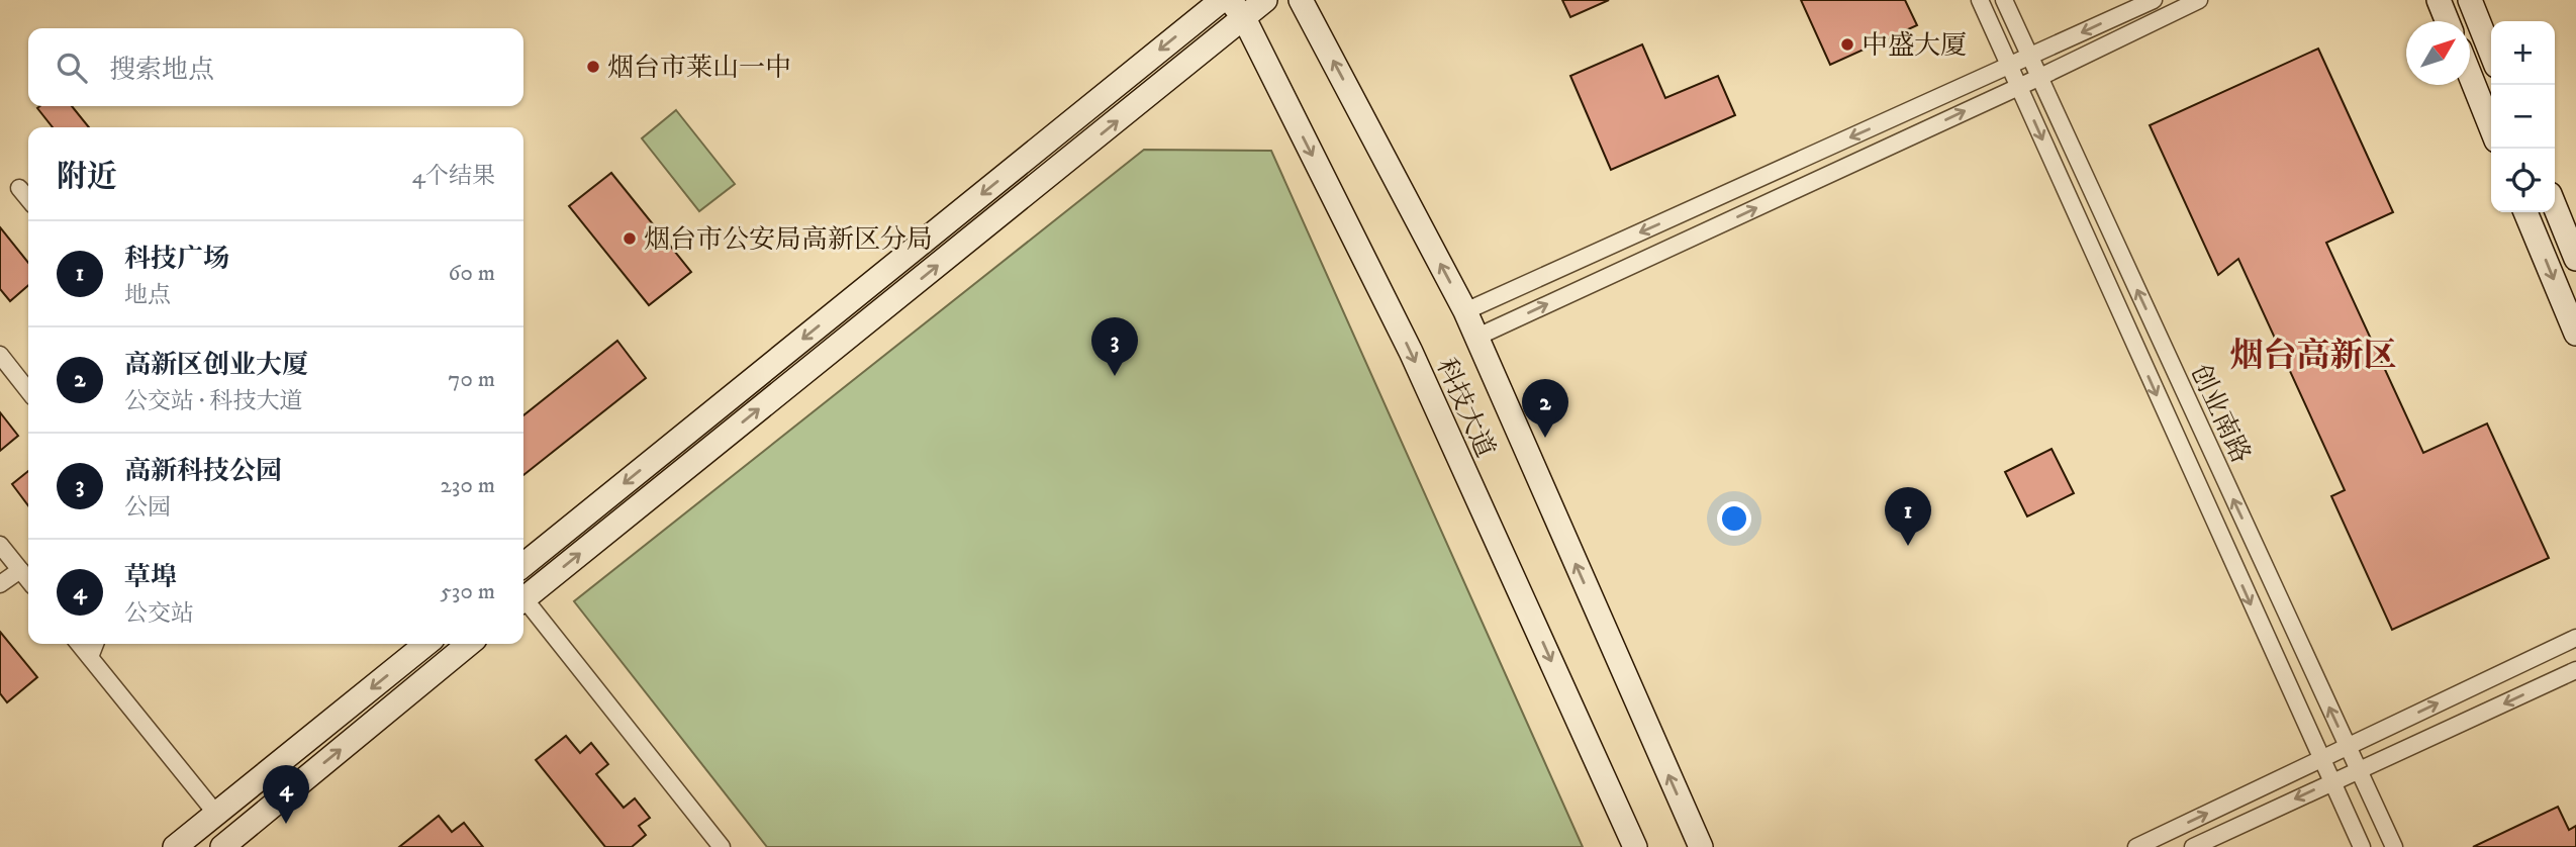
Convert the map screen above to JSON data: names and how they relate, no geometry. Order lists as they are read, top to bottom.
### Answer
{
  "streets": {
    "street": ["科技大道", "创业南路"]
  },
  "districts": ["烟台高新区"],
  "places": ["中盛大厦", "烟台市莱山一中", "烟台市公安局高新区分局"],
  "north": "top right",
  "page": {
    "map_buttons": ["+", "−"],
    "search": "搜索地点",
    "heading": ["附近", "4个结果"],
    "list": [
      {
        "mark": "1",
        "name": "科技广场",
        "note": "地点",
        "value": "60 m"
      },
      {
        "mark": "2",
        "name": "高新区创业大厦",
        "note": "公交站 · 科技大道",
        "value": "70 m"
      },
      {
        "mark": "3",
        "name": "高新科技公园",
        "note": "公园",
        "value": "230 m"
      },
      {
        "mark": "4",
        "name": "草埠",
        "note": "公交站",
        "value": "530 m"
      }
    ],
    "pins": [
      "3",
      "2",
      "1",
      "4"
    ]
  }
}
